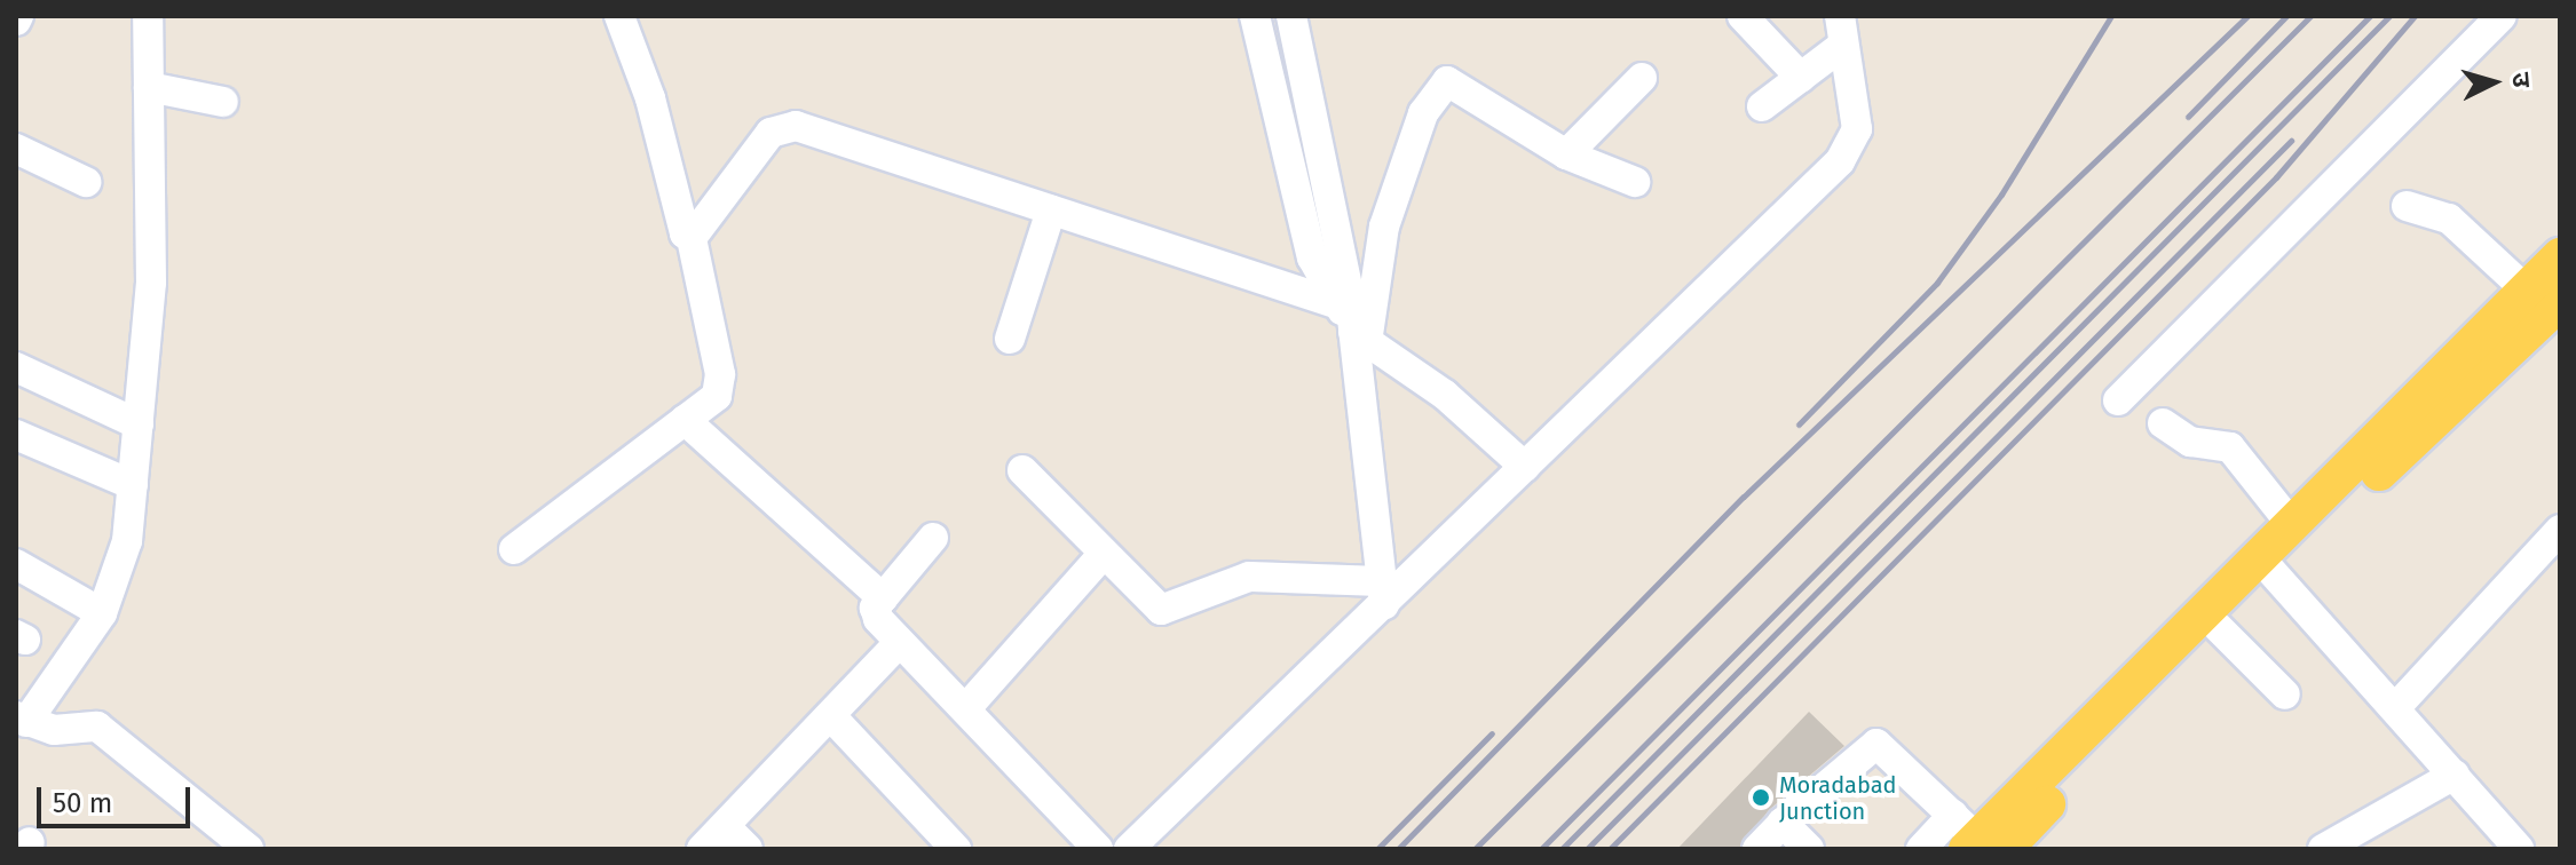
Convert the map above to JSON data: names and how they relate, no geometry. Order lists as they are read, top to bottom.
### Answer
{
  "places": ["Moradabad Junction"],
  "scale_bar": "50 m",
  "north": "right"
}
